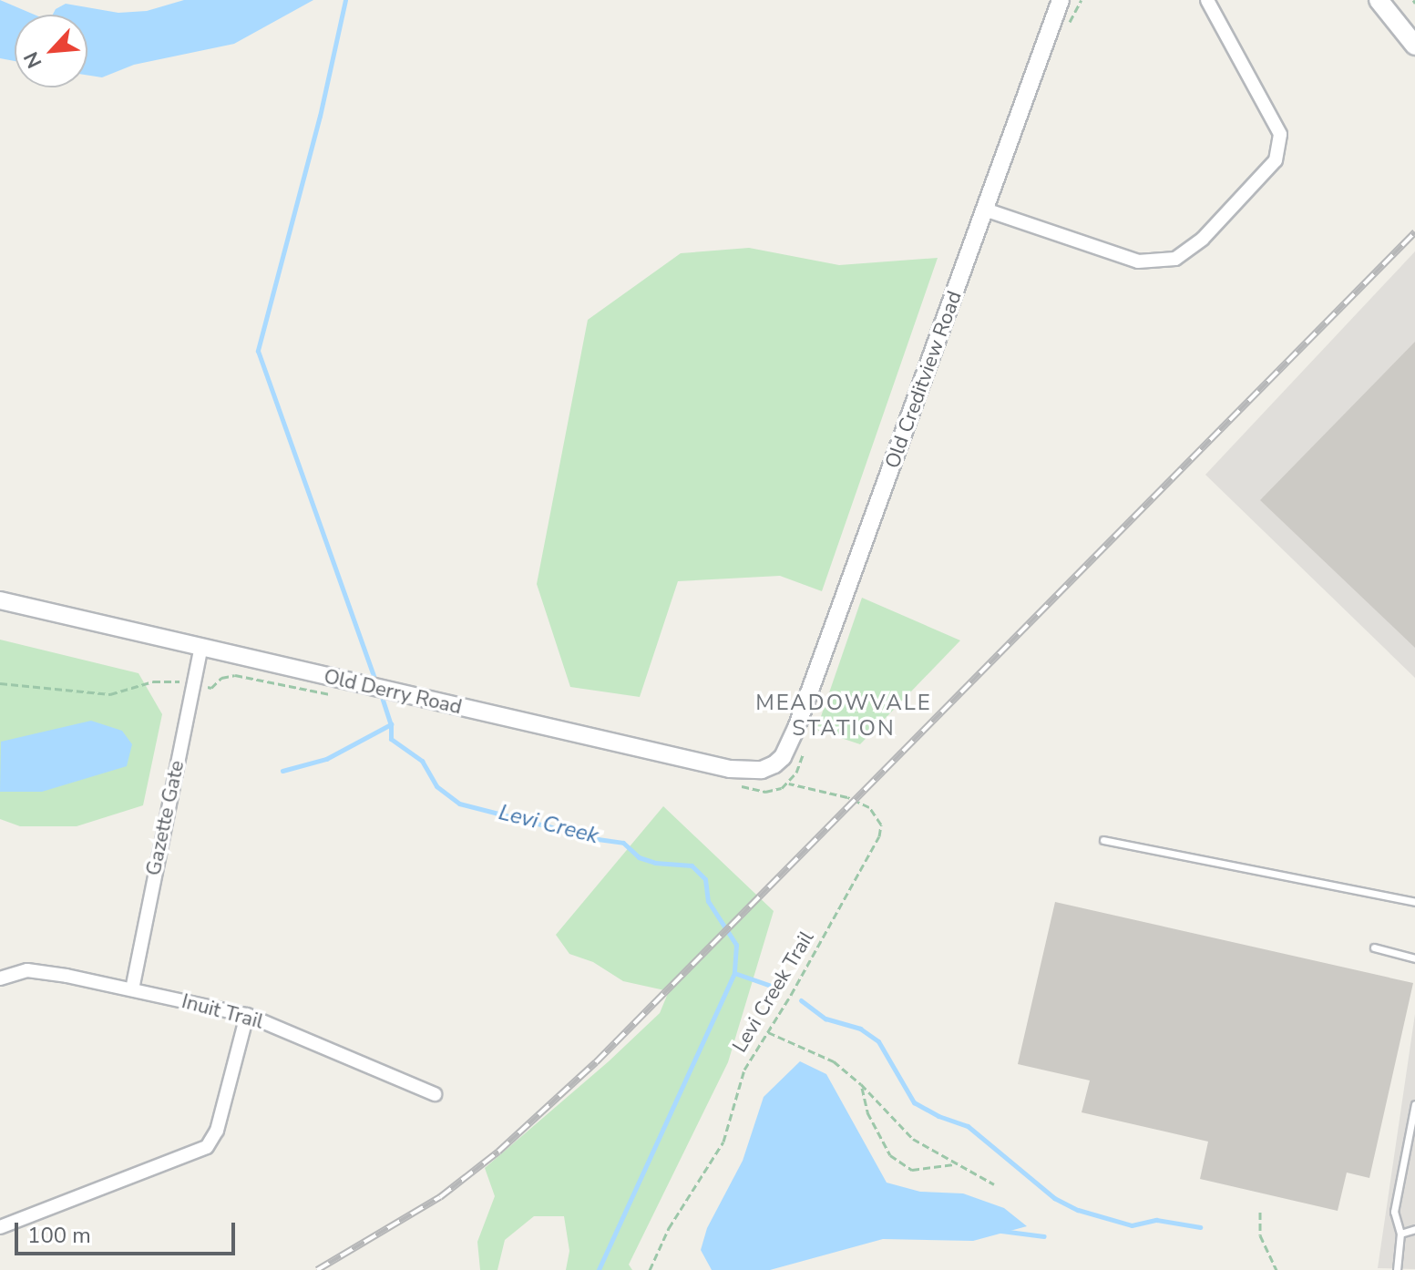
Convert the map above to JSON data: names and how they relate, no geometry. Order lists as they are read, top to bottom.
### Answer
{
  "streets": {
    "street": [
      "Old Creditview Road",
      "Old Derry Road",
      "Gazette Gate",
      "Inuit Trail"
    ],
    "path": ["Levi Creek Trail"]
  },
  "crossings": [
    ["Old Creditview Road", "Old Derry Road"],
    ["Old Derry Road", "Gazette Gate"],
    ["Gazette Gate", "Inuit Trail"]
  ],
  "districts": ["MEADOWVALE STATION"],
  "water": ["Levi Creek"],
  "scale_bar": "100 m",
  "north": "bottom left"
}
